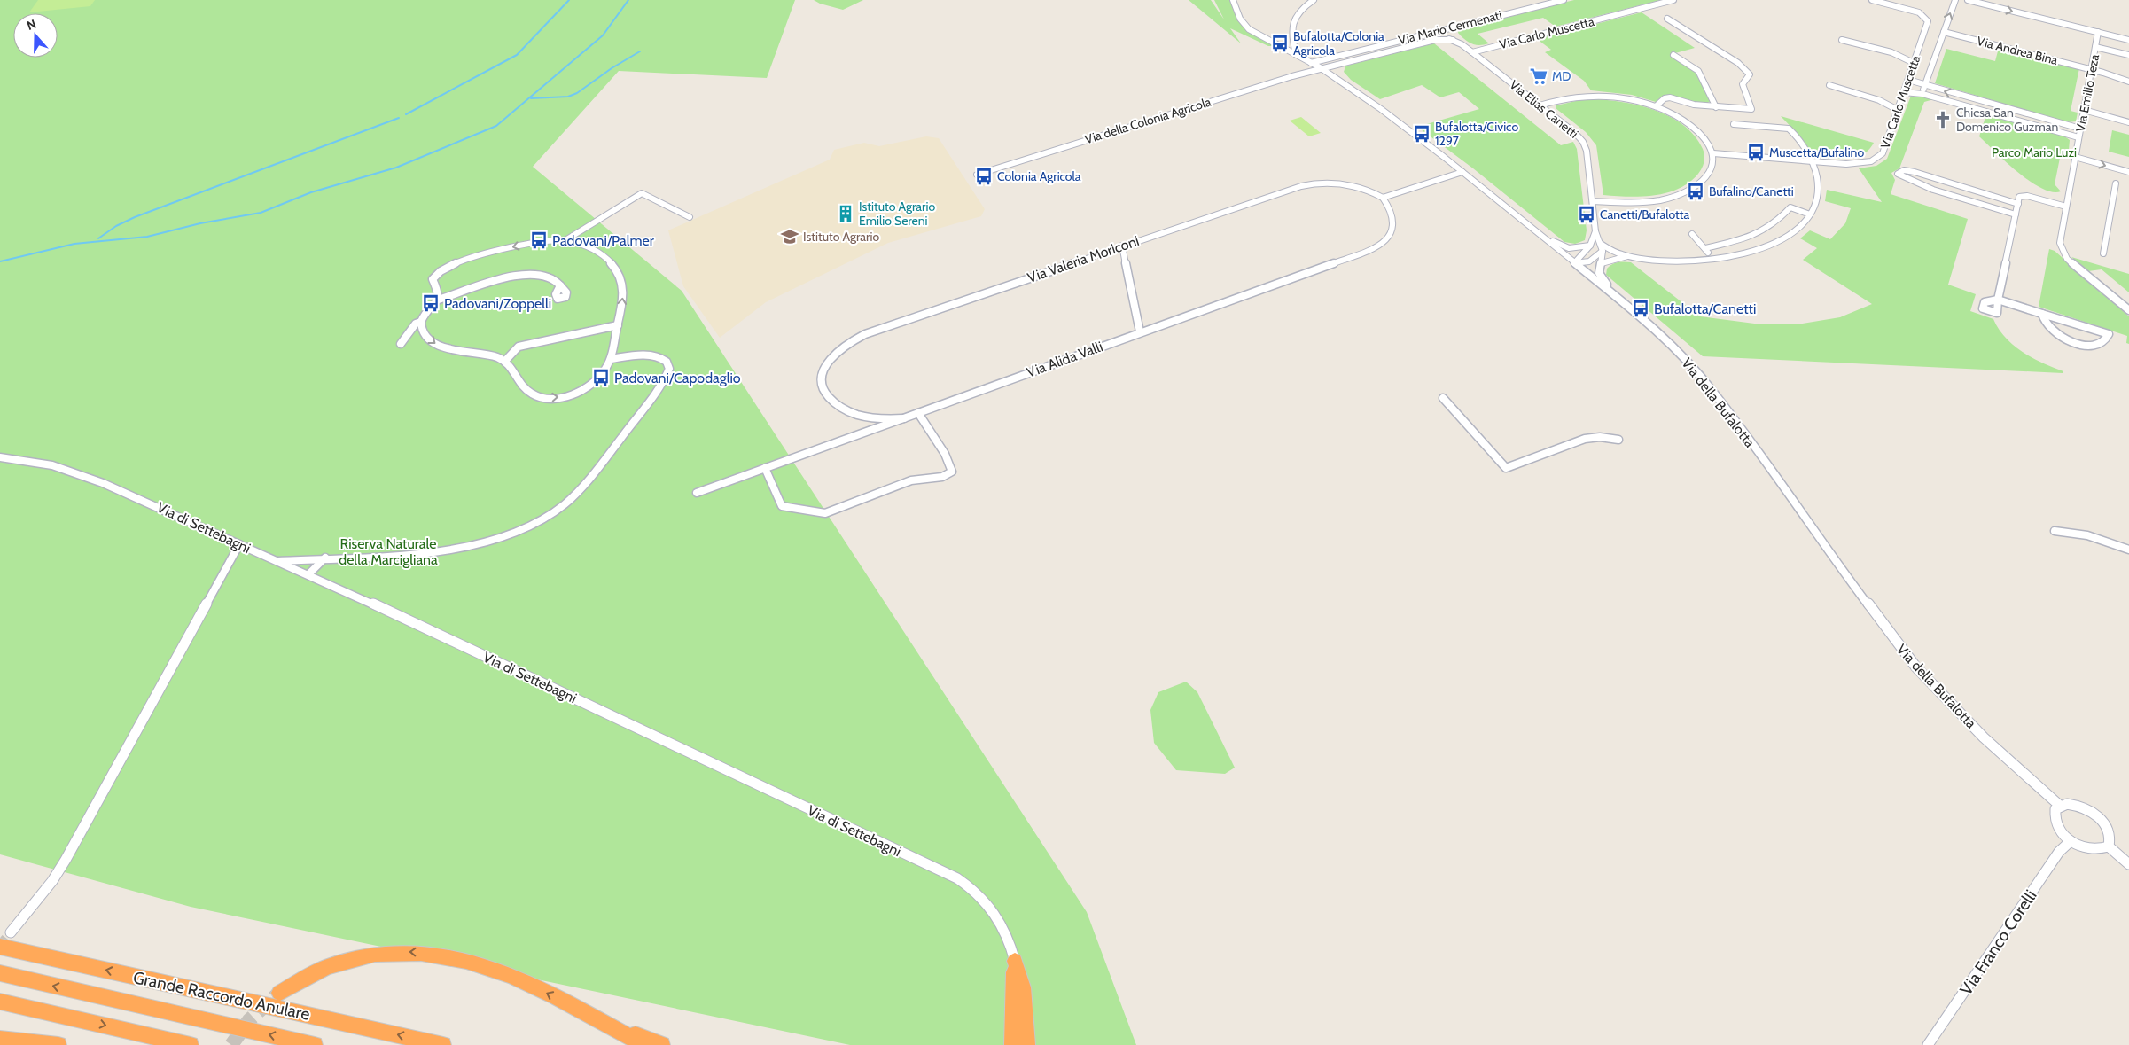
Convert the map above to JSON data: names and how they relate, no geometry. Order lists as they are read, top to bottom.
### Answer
{
  "streets": {
    "highway": ["Grande Raccordo Anulare"],
    "street": [
      "Via Mario Cermenati",
      "Via Carlo Muscetta",
      "Via Andrea Bina",
      "Via Emilio Teza",
      "Via Elias Canetti",
      "Via della Colonia Agricola",
      "Via Valeria Moriconi",
      "Via Alida Valli",
      "Via della Bufalotta",
      "Via di Settebagni",
      "Via Franco Corelli"
    ]
  },
  "crossings": [
    ["Via Mario Cermenati", "Via della Bufalotta"],
    ["Via Carlo Muscetta", "Via Elias Canetti"],
    ["Via Andrea Bina", "Via Emilio Teza"],
    ["Via Elias Canetti", "Via della Colonia Agricola"],
    ["Via Elias Canetti", "Via della Bufalotta"],
    ["Via della Colonia Agricola", "Via della Bufalotta"],
    ["Via Valeria Moriconi", "Via Alida Valli"],
    ["Via della Bufalotta", "Via Franco Corelli"]
  ],
  "parks": ["Parco Mario Luzi", "Riserva Naturale della Marcigliana"],
  "places": {
    "bus stop": [
      "Bufalotta/Colonia Agricola",
      "Bufalotta/Civico 1297",
      "Muscetta/Bufalino",
      "Colonia Agricola",
      "Bufalino/Canetti",
      "Canetti/Bufalotta",
      "Padovani/Palmer",
      "Padovani/Zoppelli",
      "Bufalotta/Canetti",
      "Padovani/Capodaglio"
    ],
    "supermarket": ["MD"],
    "church": ["Chiesa San Domenico Guzman"],
    "building": ["Istituto Agrario Emilio Sereni"],
    "school or university": ["Istituto Agrario"]
  },
  "north": "top"
}
